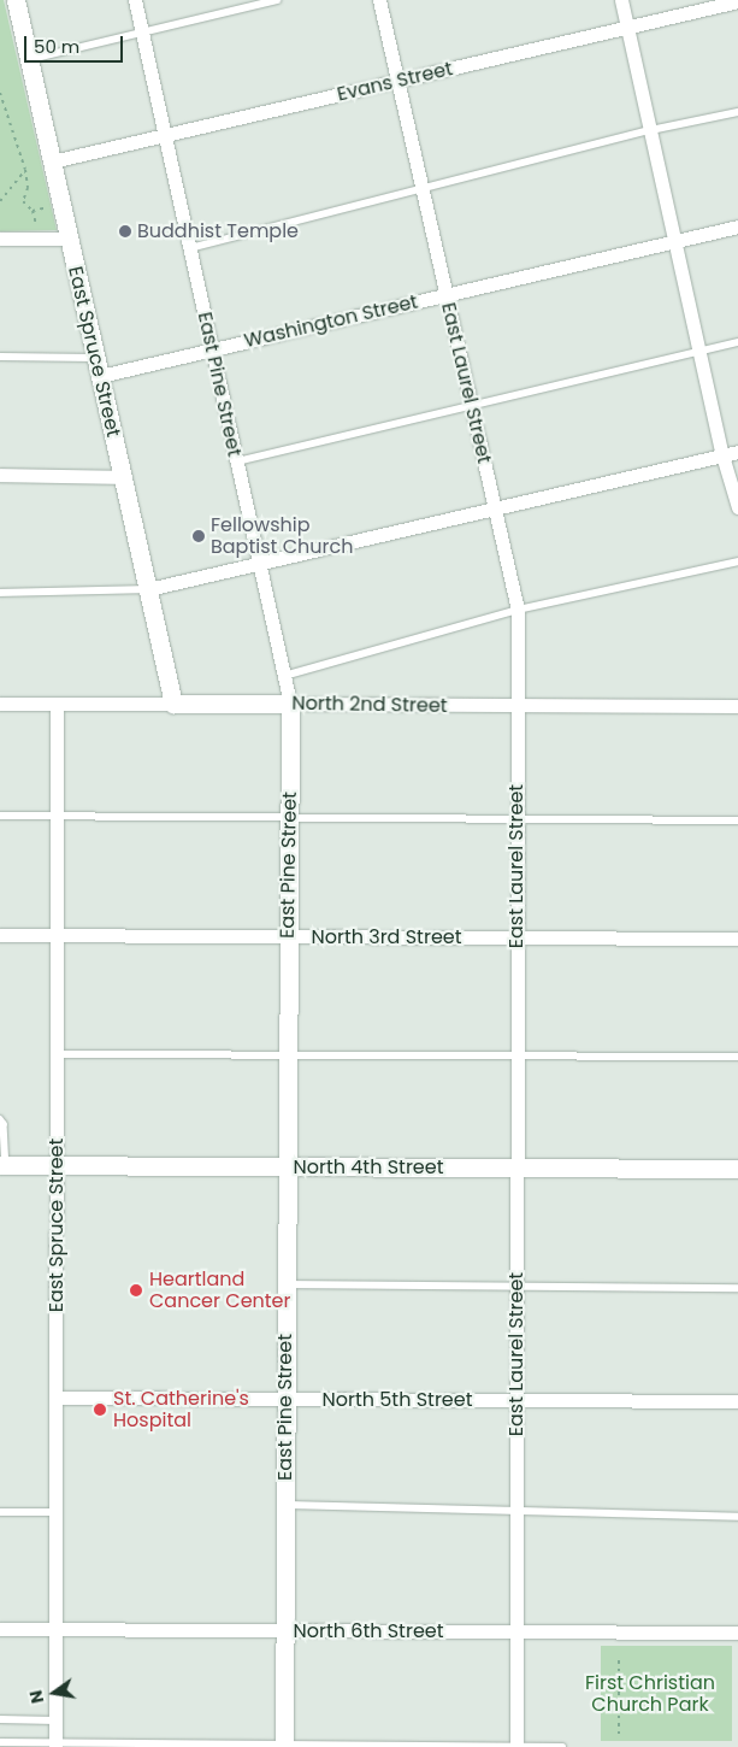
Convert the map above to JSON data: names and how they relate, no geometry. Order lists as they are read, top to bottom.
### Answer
{
  "streets": {
    "street": [
      "Evans Street",
      "Washington Street",
      "East Spruce Street",
      "East Laurel Street",
      "East Pine Street",
      "North 2nd Street",
      "North 3rd Street",
      "North 4th Street",
      "North 5th Street",
      "North 6th Street"
    ]
  },
  "crossings": [
    ["Evans Street", "East Spruce Street"],
    ["Evans Street", "East Laurel Street"],
    ["Evans Street", "East Pine Street"],
    ["Washington Street", "East Spruce Street"],
    ["Washington Street", "East Laurel Street"],
    ["Washington Street", "East Pine Street"],
    ["East Spruce Street", "North 2nd Street"],
    ["East Spruce Street", "North 3rd Street"],
    ["East Spruce Street", "North 4th Street"],
    ["East Spruce Street", "North 5th Street"],
    ["East Spruce Street", "North 6th Street"],
    ["East Laurel Street", "North 2nd Street"],
    ["East Laurel Street", "North 3rd Street"],
    ["East Laurel Street", "North 4th Street"],
    ["East Laurel Street", "North 5th Street"],
    ["East Laurel Street", "North 6th Street"],
    ["East Pine Street", "North 2nd Street"],
    ["East Pine Street", "North 3rd Street"],
    ["East Pine Street", "North 4th Street"],
    ["East Pine Street", "North 5th Street"],
    ["East Pine Street", "North 6th Street"]
  ],
  "parks": ["First Christian Church Park"],
  "places": [
    "Buddhist Temple",
    "Fellowship Baptist Church",
    "Heartland Cancer Center",
    "St. Catherine's Hospital"
  ],
  "scale_bar": "50 m",
  "north": "left"
}
